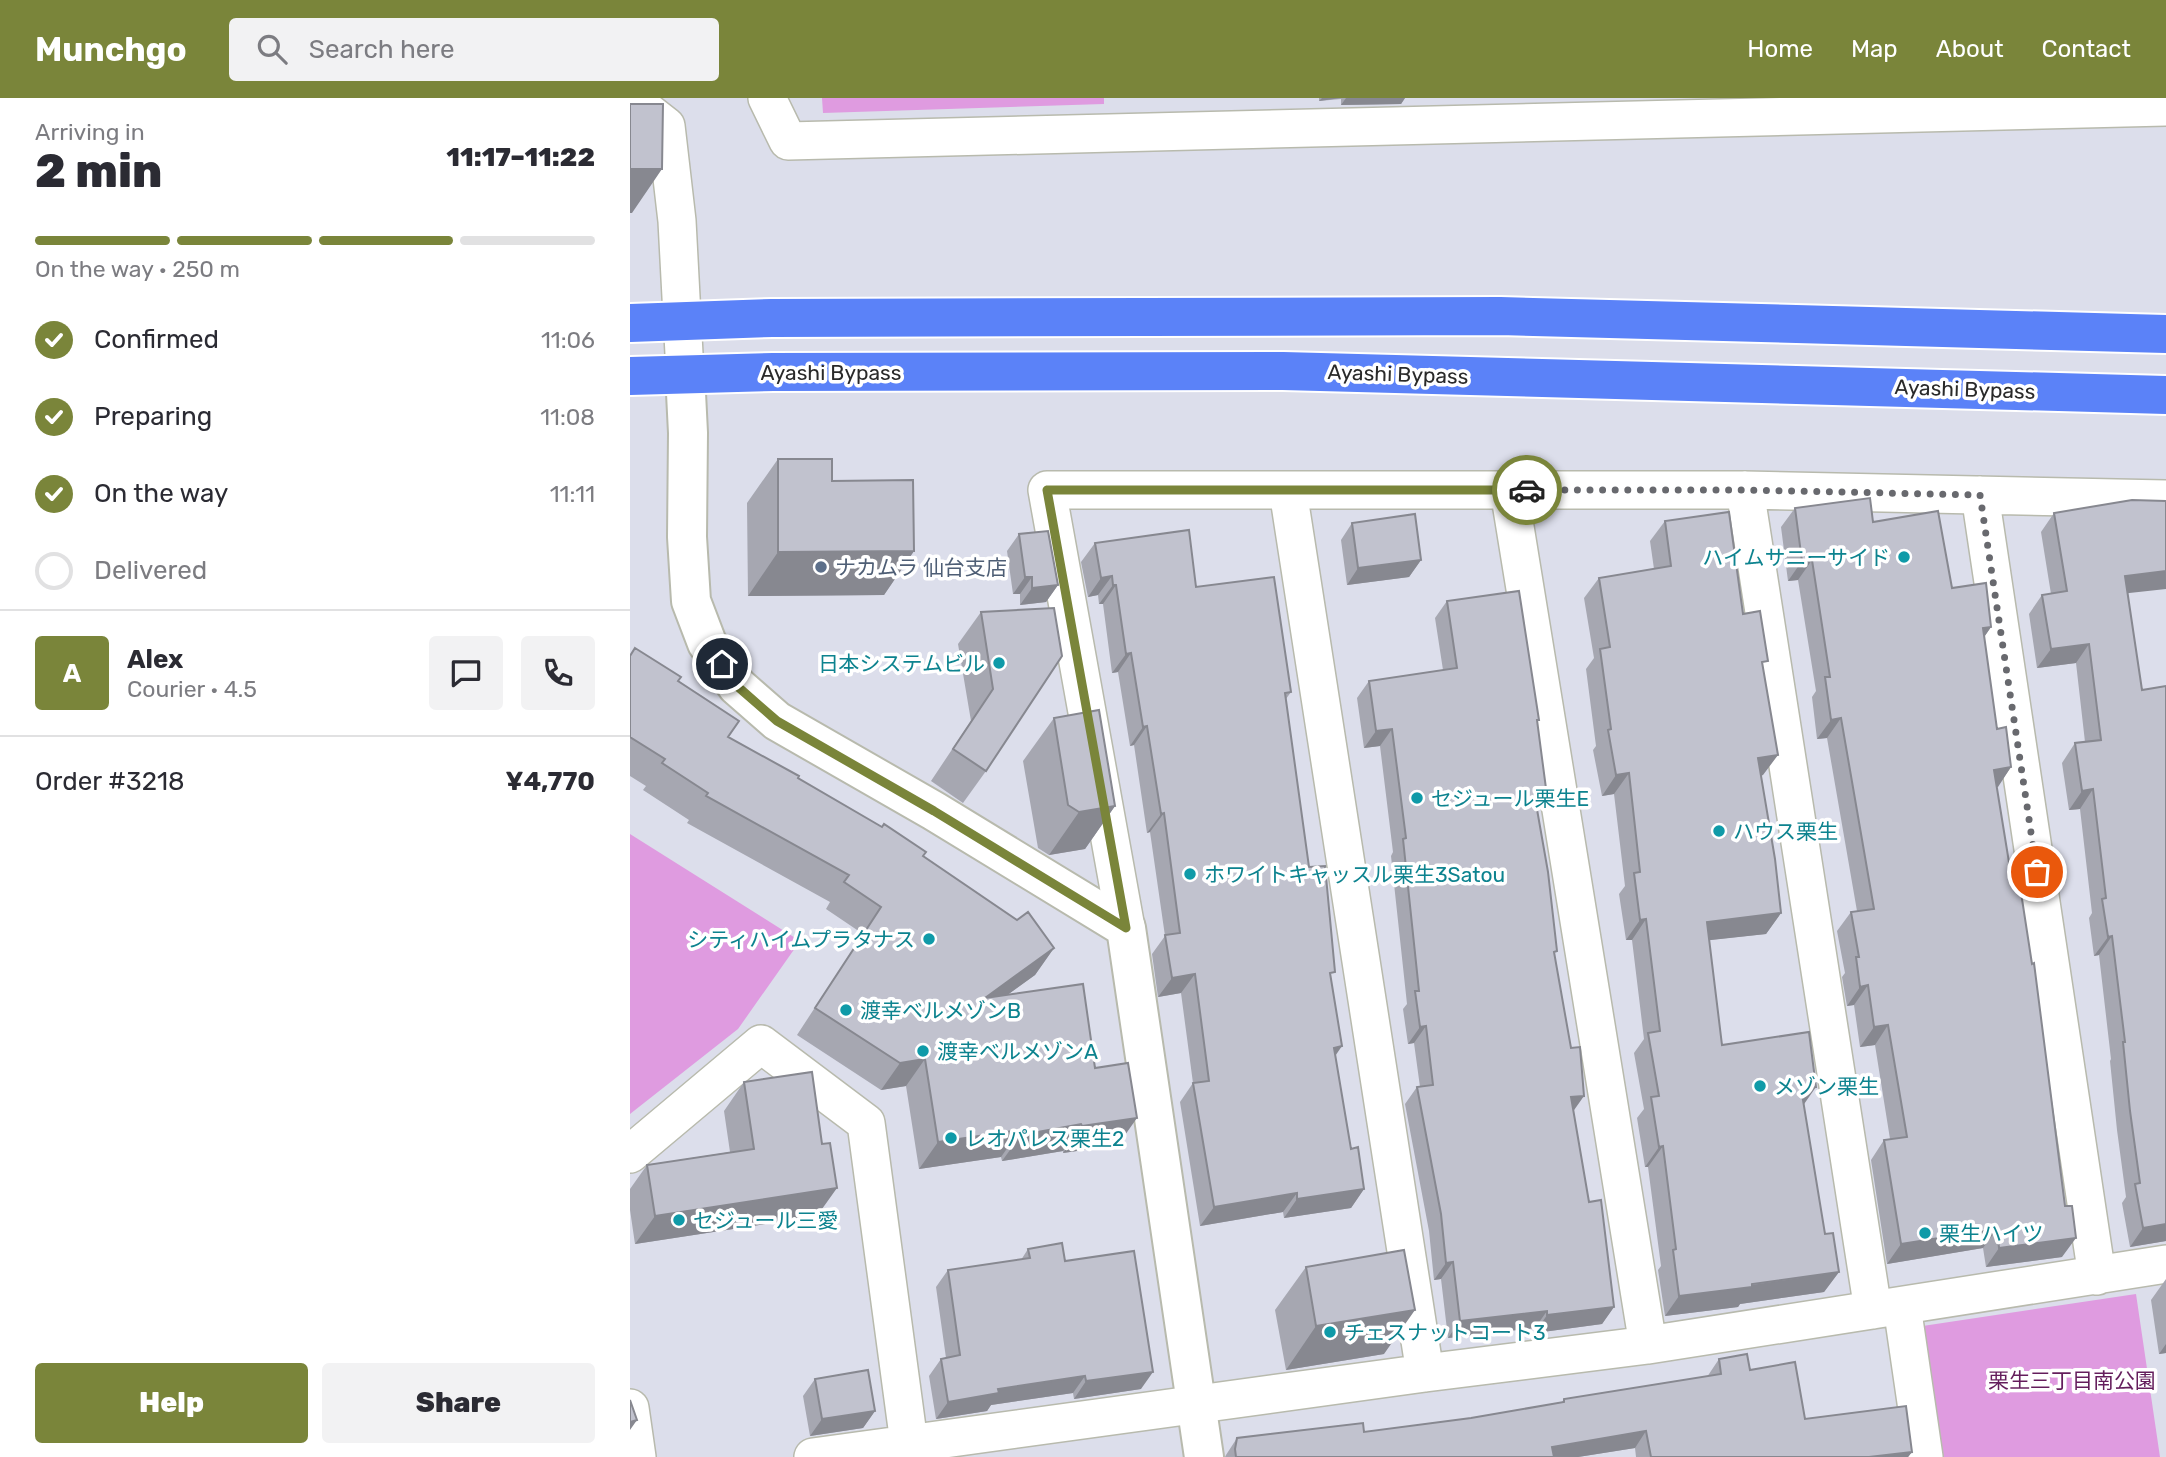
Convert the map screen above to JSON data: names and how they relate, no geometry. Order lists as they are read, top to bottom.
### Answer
{
  "streets": {
    "highway": ["Ayashi Bypass"]
  },
  "parks": ["栗生三丁目南公園"],
  "places": [
    "ハイムサニーサイド",
    "ナカムラ 仙台支店",
    "日本システムビル",
    "セジュール栗生E",
    "ハウス栗生",
    "ホワイトキャッスル栗生3Satou",
    "シティハイムプラタナス",
    "渡幸ベルメゾンB",
    "渡幸ベルメゾンA",
    "メゾン栗生",
    "レオパレス栗生2",
    "セジュール三愛",
    "栗生ハイツ",
    "チェスナットコート3"
  ],
  "page": {
    "header": "Munchgo",
    "search": "Search here",
    "nav": [
      "Home",
      "Map",
      "About",
      "Contact"
    ],
    "heading": ["2 min", "Arriving in", "11:17–11:22"],
    "panel": [
      "Alex",
      "Courier · 4.5",
      "Order #3218",
      "¥4,770"
    ],
    "bar": "On the way · 250 m",
    "list": [
      ["Confirmed", "11:06"],
      ["Preparing", "11:08"],
      ["On the way", "11:11"],
      "Delivered"
    ],
    "round": "A",
    "buttons": ["Help", "Share"]
  }
}
